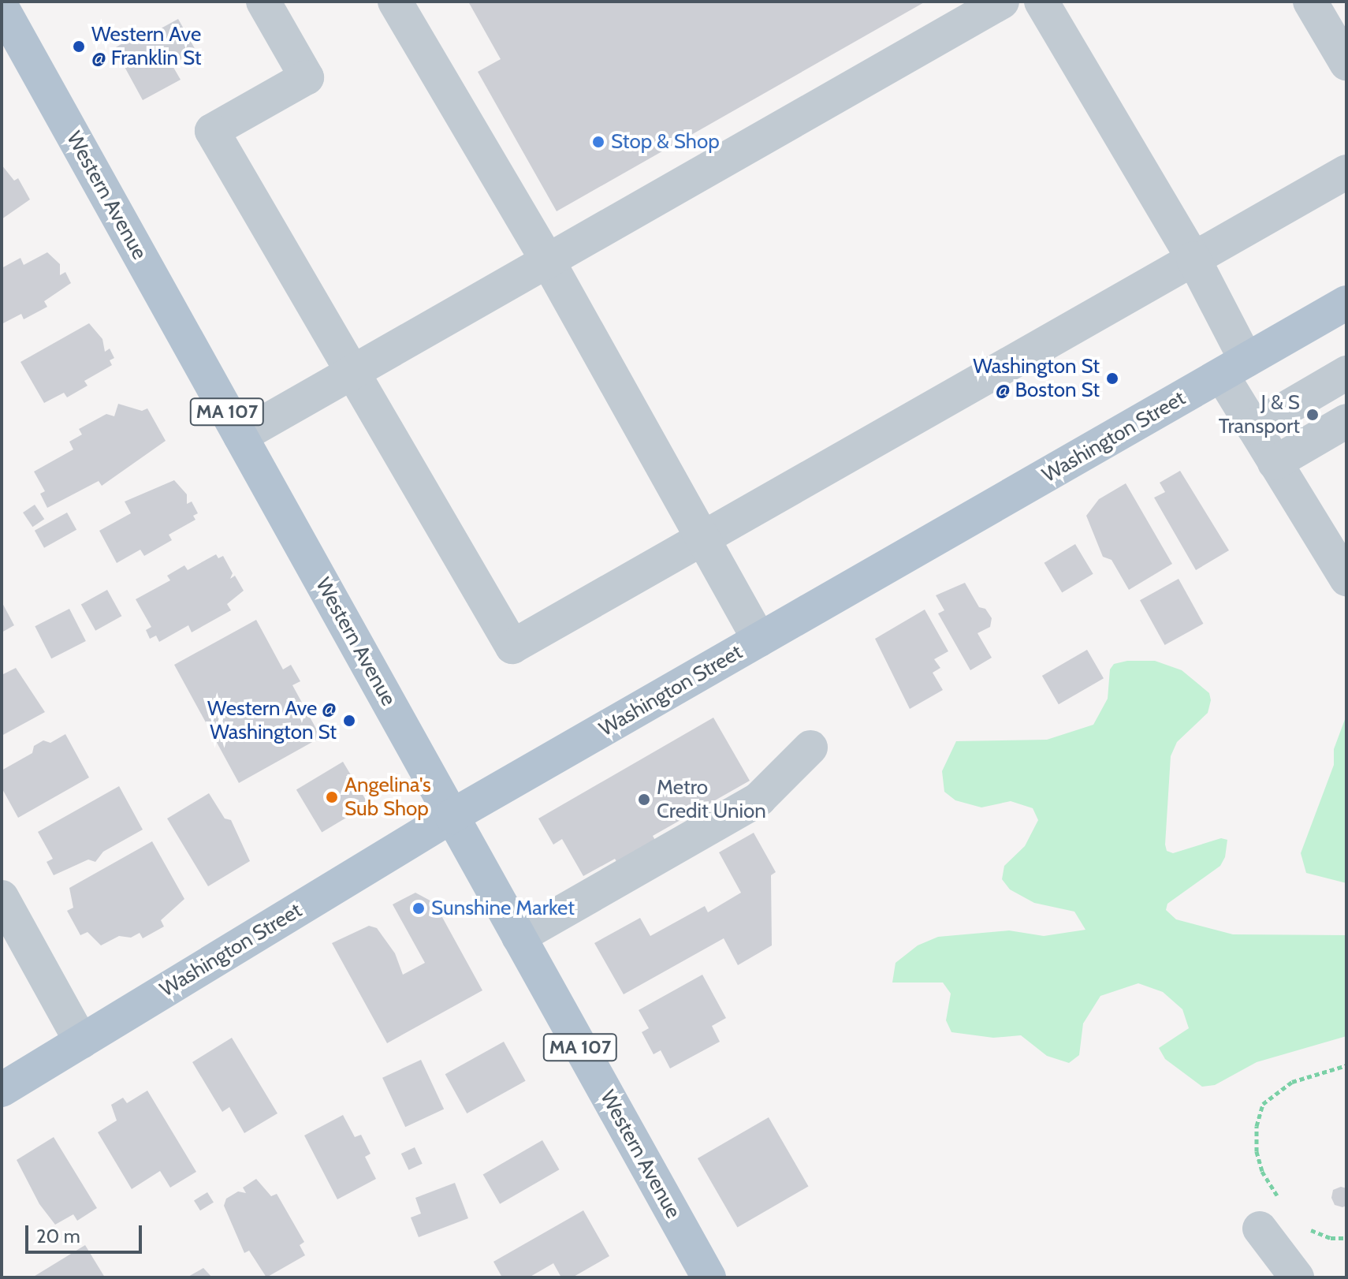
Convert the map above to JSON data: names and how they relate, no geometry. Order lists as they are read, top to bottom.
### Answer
{
  "streets": {
    "main road": ["Western Avenue", "MA 107", "Washington Street"]
  },
  "crossings": [
    ["Western Avenue", "Washington Street"]
  ],
  "places": [
    "Western Ave @ Franklin St",
    "Stop & Shop",
    "Washington St @ Boston St",
    "J & S Transport",
    "Western Ave @ Washington St",
    "Angelina's Sub Shop",
    "Metro Credit Union",
    "Sunshine Market"
  ],
  "scale_bar": "20 m"
}
